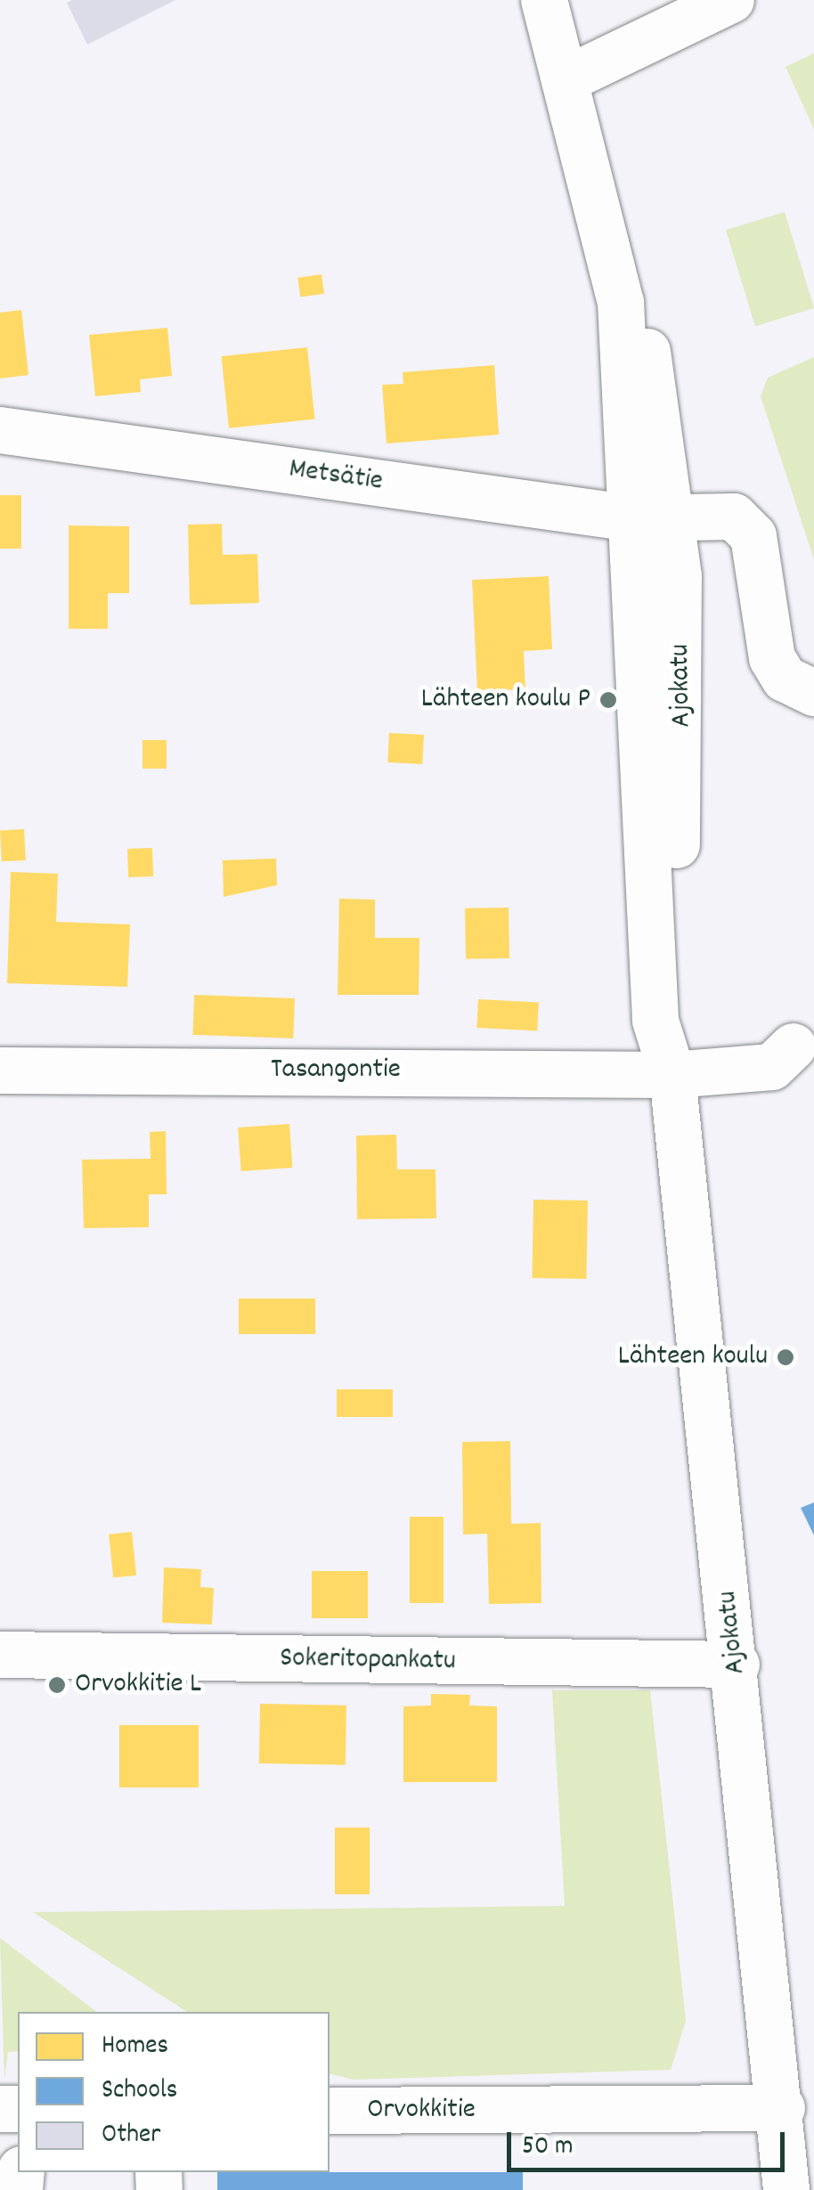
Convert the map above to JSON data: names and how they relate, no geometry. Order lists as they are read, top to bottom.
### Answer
{
  "streets": {
    "street": [
      "Metsätie",
      "Ajokatu",
      "Tasangontie",
      "Sokeritopankatu",
      "Orvokkitie"
    ]
  },
  "crossings": [
    ["Metsätie", "Ajokatu"],
    ["Ajokatu", "Tasangontie"],
    ["Ajokatu", "Sokeritopankatu"],
    ["Ajokatu", "Orvokkitie"]
  ],
  "places": ["Lähteen koulu P", "Lähteen koulu", "Orvokkitie L"],
  "legend": ["Homes", "Schools", "Other"],
  "scale_bar": "50 m"
}
